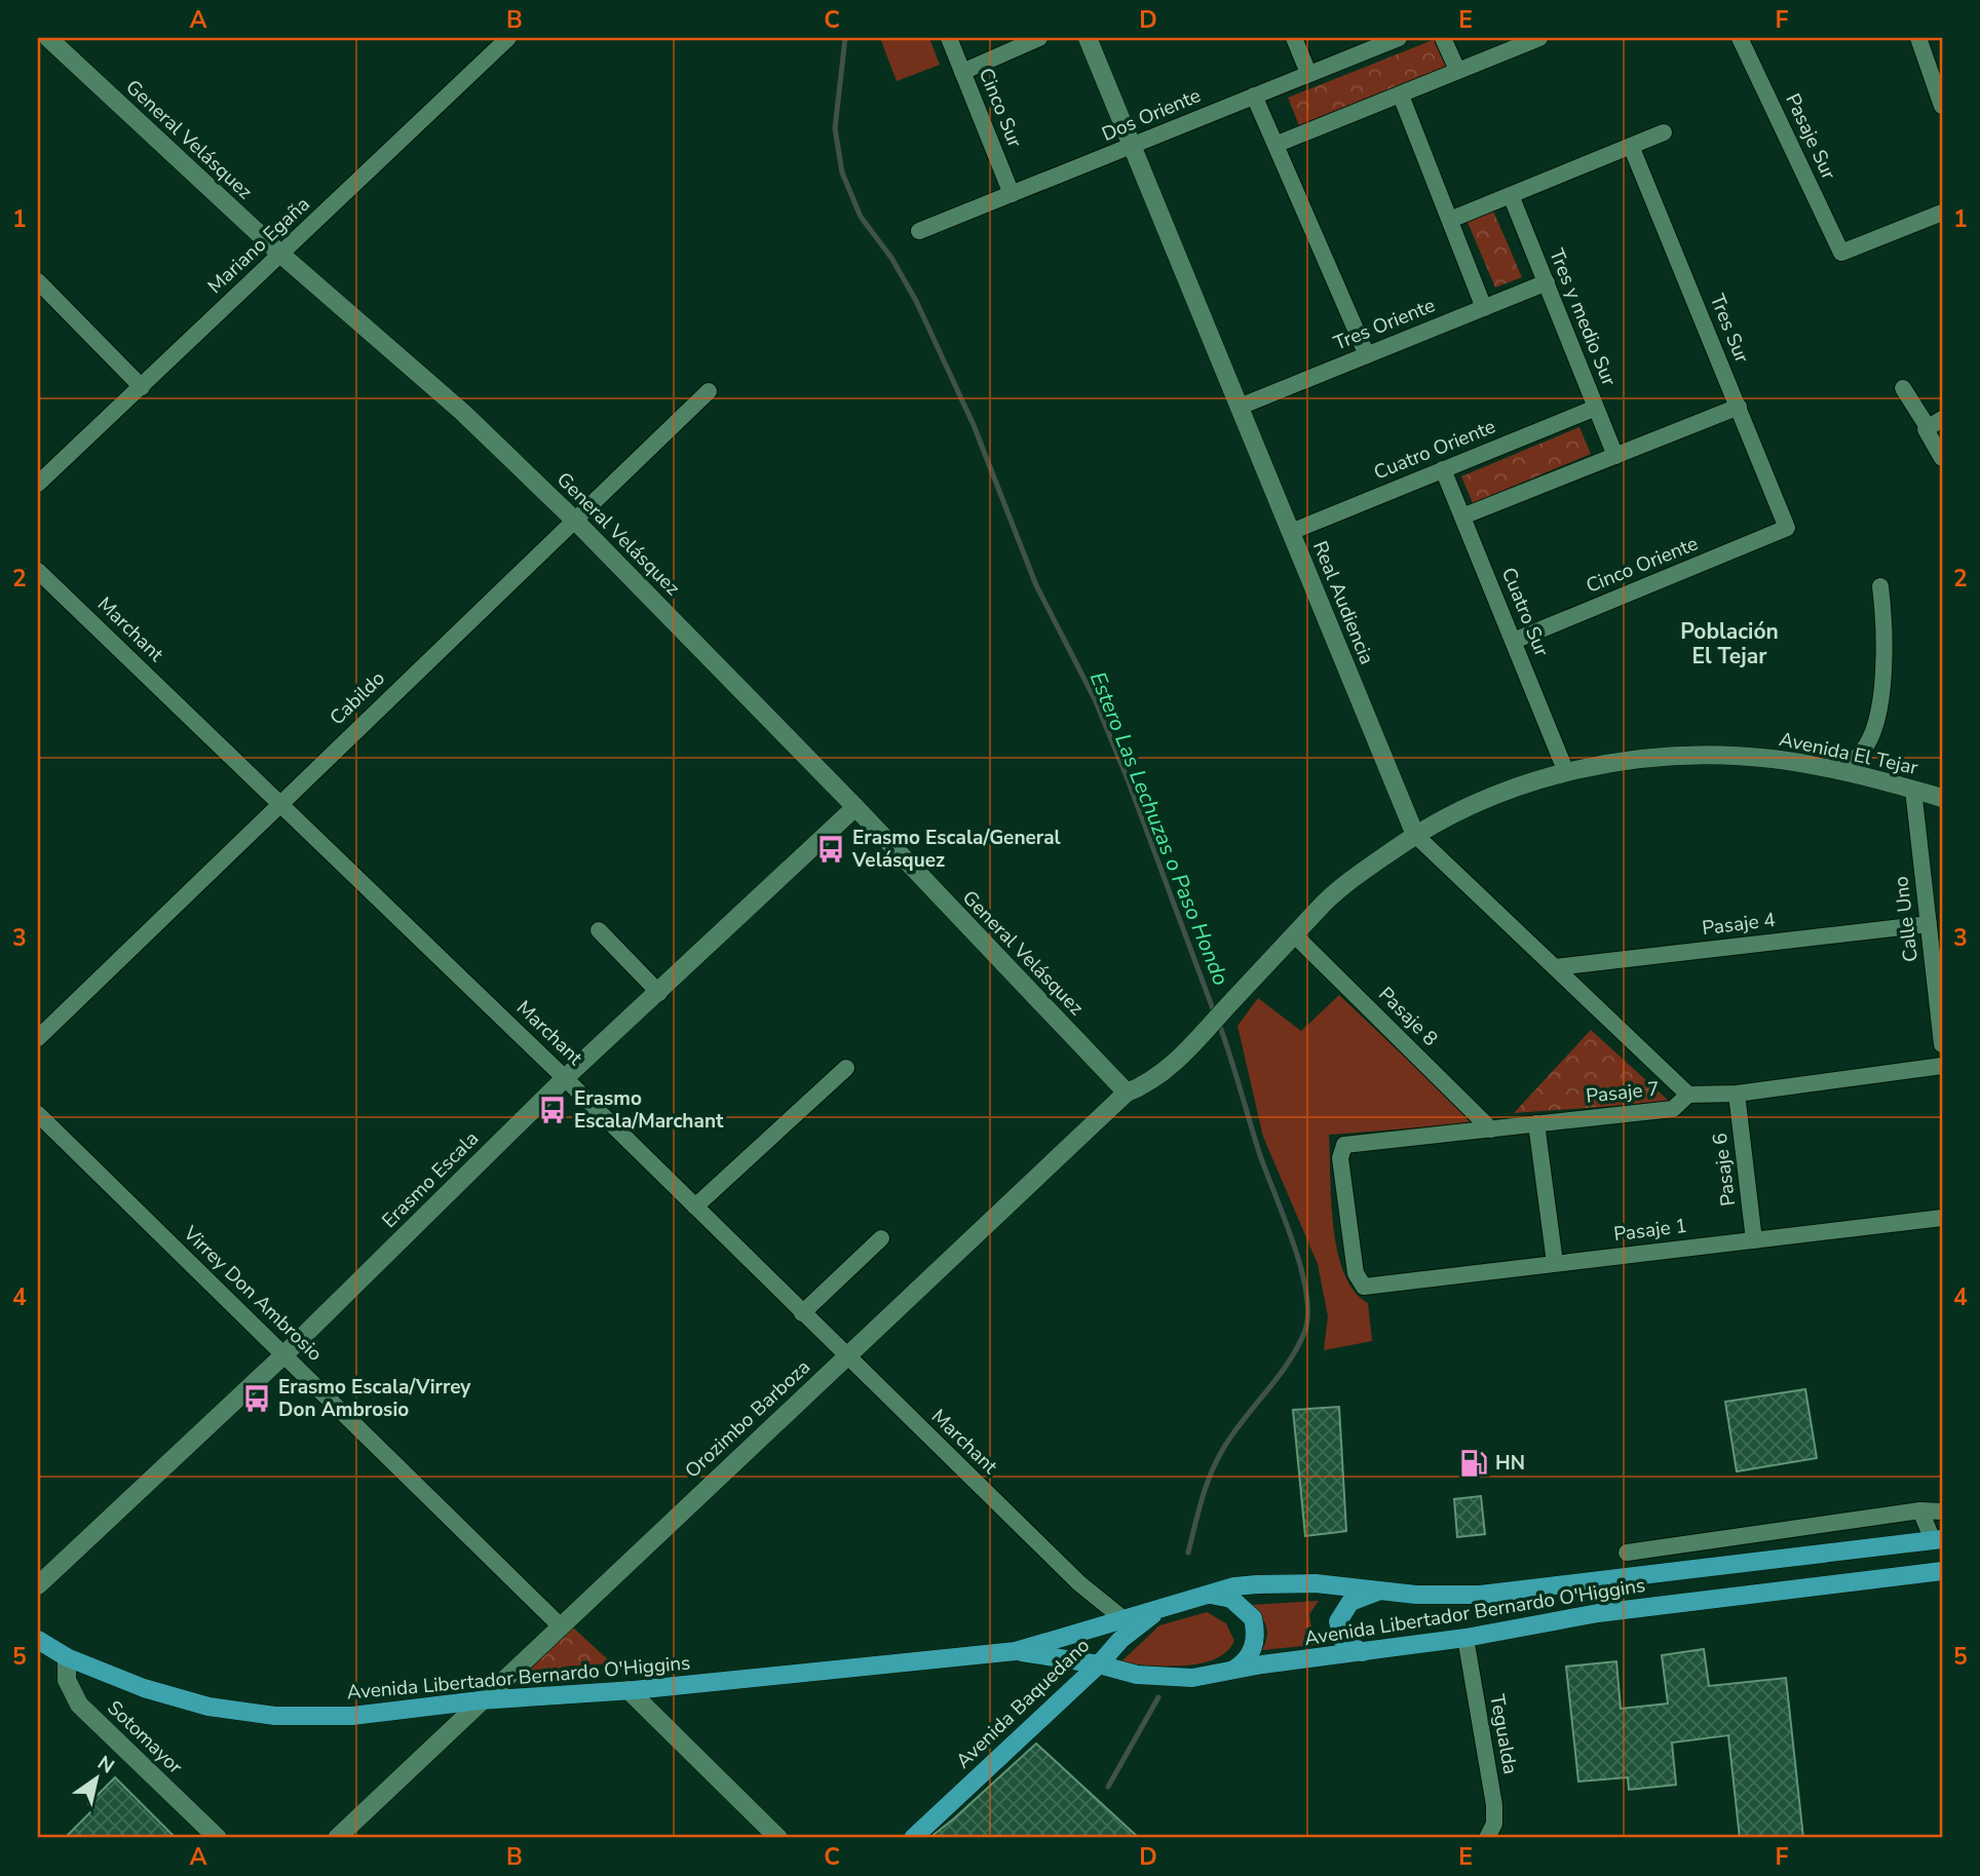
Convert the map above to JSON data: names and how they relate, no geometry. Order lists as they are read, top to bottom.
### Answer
{
  "streets": {
    "main road": ["Avenida Libertador Bernardo O'Higgins", "Avenida Baquedano"],
    "street": [
      "Cinco Sur",
      "Dos Oriente",
      "Pasaje Sur",
      "General Velásquez",
      "Mariano Egaña",
      "Tres y medio Sur",
      "Tres Oriente",
      "Tres Sur",
      "Cuatro Oriente",
      "Cinco Oriente",
      "Real Audiencia",
      "Cuatro Sur",
      "Marchant",
      "Cabildo",
      "Avenida El Tejar",
      "Calle Uno",
      "Pasaje 4",
      "Pasaje 8",
      "Pasaje 7",
      "Pasaje 6",
      "Erasmo Escala",
      "Pasaje 1",
      "Virrey Don Ambrosio",
      "Orozimbo Barboza",
      "Tegualda",
      "Sotomayor"
    ]
  },
  "crossings": [
    ["Cinco Sur", "Dos Oriente"],
    ["Dos Oriente", "Real Audiencia"],
    ["General Velásquez", "Mariano Egaña"],
    ["General Velásquez", "Cabildo"],
    ["General Velásquez", "Erasmo Escala"],
    ["General Velásquez", "Orozimbo Barboza"],
    ["Tres y medio Sur", "Tres Oriente"],
    ["Tres y medio Sur", "Cuatro Oriente"],
    ["Tres Oriente", "Real Audiencia"],
    ["Tres Sur", "Cinco Oriente"],
    ["Cuatro Oriente", "Real Audiencia"],
    ["Cuatro Oriente", "Cuatro Sur"],
    ["Cinco Oriente", "Cuatro Sur"],
    ["Real Audiencia", "Avenida El Tejar"],
    ["Real Audiencia", "Pasaje 4"],
    ["Real Audiencia", "Pasaje 7"],
    ["Cuatro Sur", "Avenida El Tejar"],
    ["Marchant", "Cabildo"],
    ["Marchant", "Erasmo Escala"],
    ["Marchant", "Orozimbo Barboza"],
    ["Marchant", "Avenida Libertador Bernardo O'Higgins"],
    ["Avenida El Tejar", "Calle Uno"],
    ["Avenida El Tejar", "Pasaje 8"],
    ["Avenida El Tejar", "Orozimbo Barboza"],
    ["Calle Uno", "Pasaje 4"],
    ["Pasaje 8", "Pasaje 7"],
    ["Pasaje 7", "Pasaje 6"],
    ["Pasaje 7", "Pasaje 1"],
    ["Pasaje 6", "Pasaje 1"],
    ["Erasmo Escala", "Virrey Don Ambrosio"],
    ["Virrey Don Ambrosio", "Orozimbo Barboza"],
    ["Orozimbo Barboza", "Avenida Libertador Bernardo O'Higgins"],
    ["Avenida Libertador Bernardo O'Higgins", "Avenida Baquedano"],
    ["Avenida Libertador Bernardo O'Higgins", "Tegualda"],
    ["Avenida Libertador Bernardo O'Higgins", "Sotomayor"]
  ],
  "districts": ["Población El Tejar"],
  "water": ["Estero Las Lechuzas o Paso Hondo"],
  "places": {
    "bus stop": ["Erasmo Escala/General Velásquez", "Erasmo Escala/Marchant", "Erasmo Escala/Virrey Don Ambrosio"],
    "fuel station": ["HN"]
  },
  "north": "top right",
  "grid": {
    "columns": [
      "A",
      "B",
      "C",
      "D",
      "E",
      "F"
    ],
    "rows": [
      "1",
      "2",
      "3",
      "4",
      "5"
    ]
  }
}
